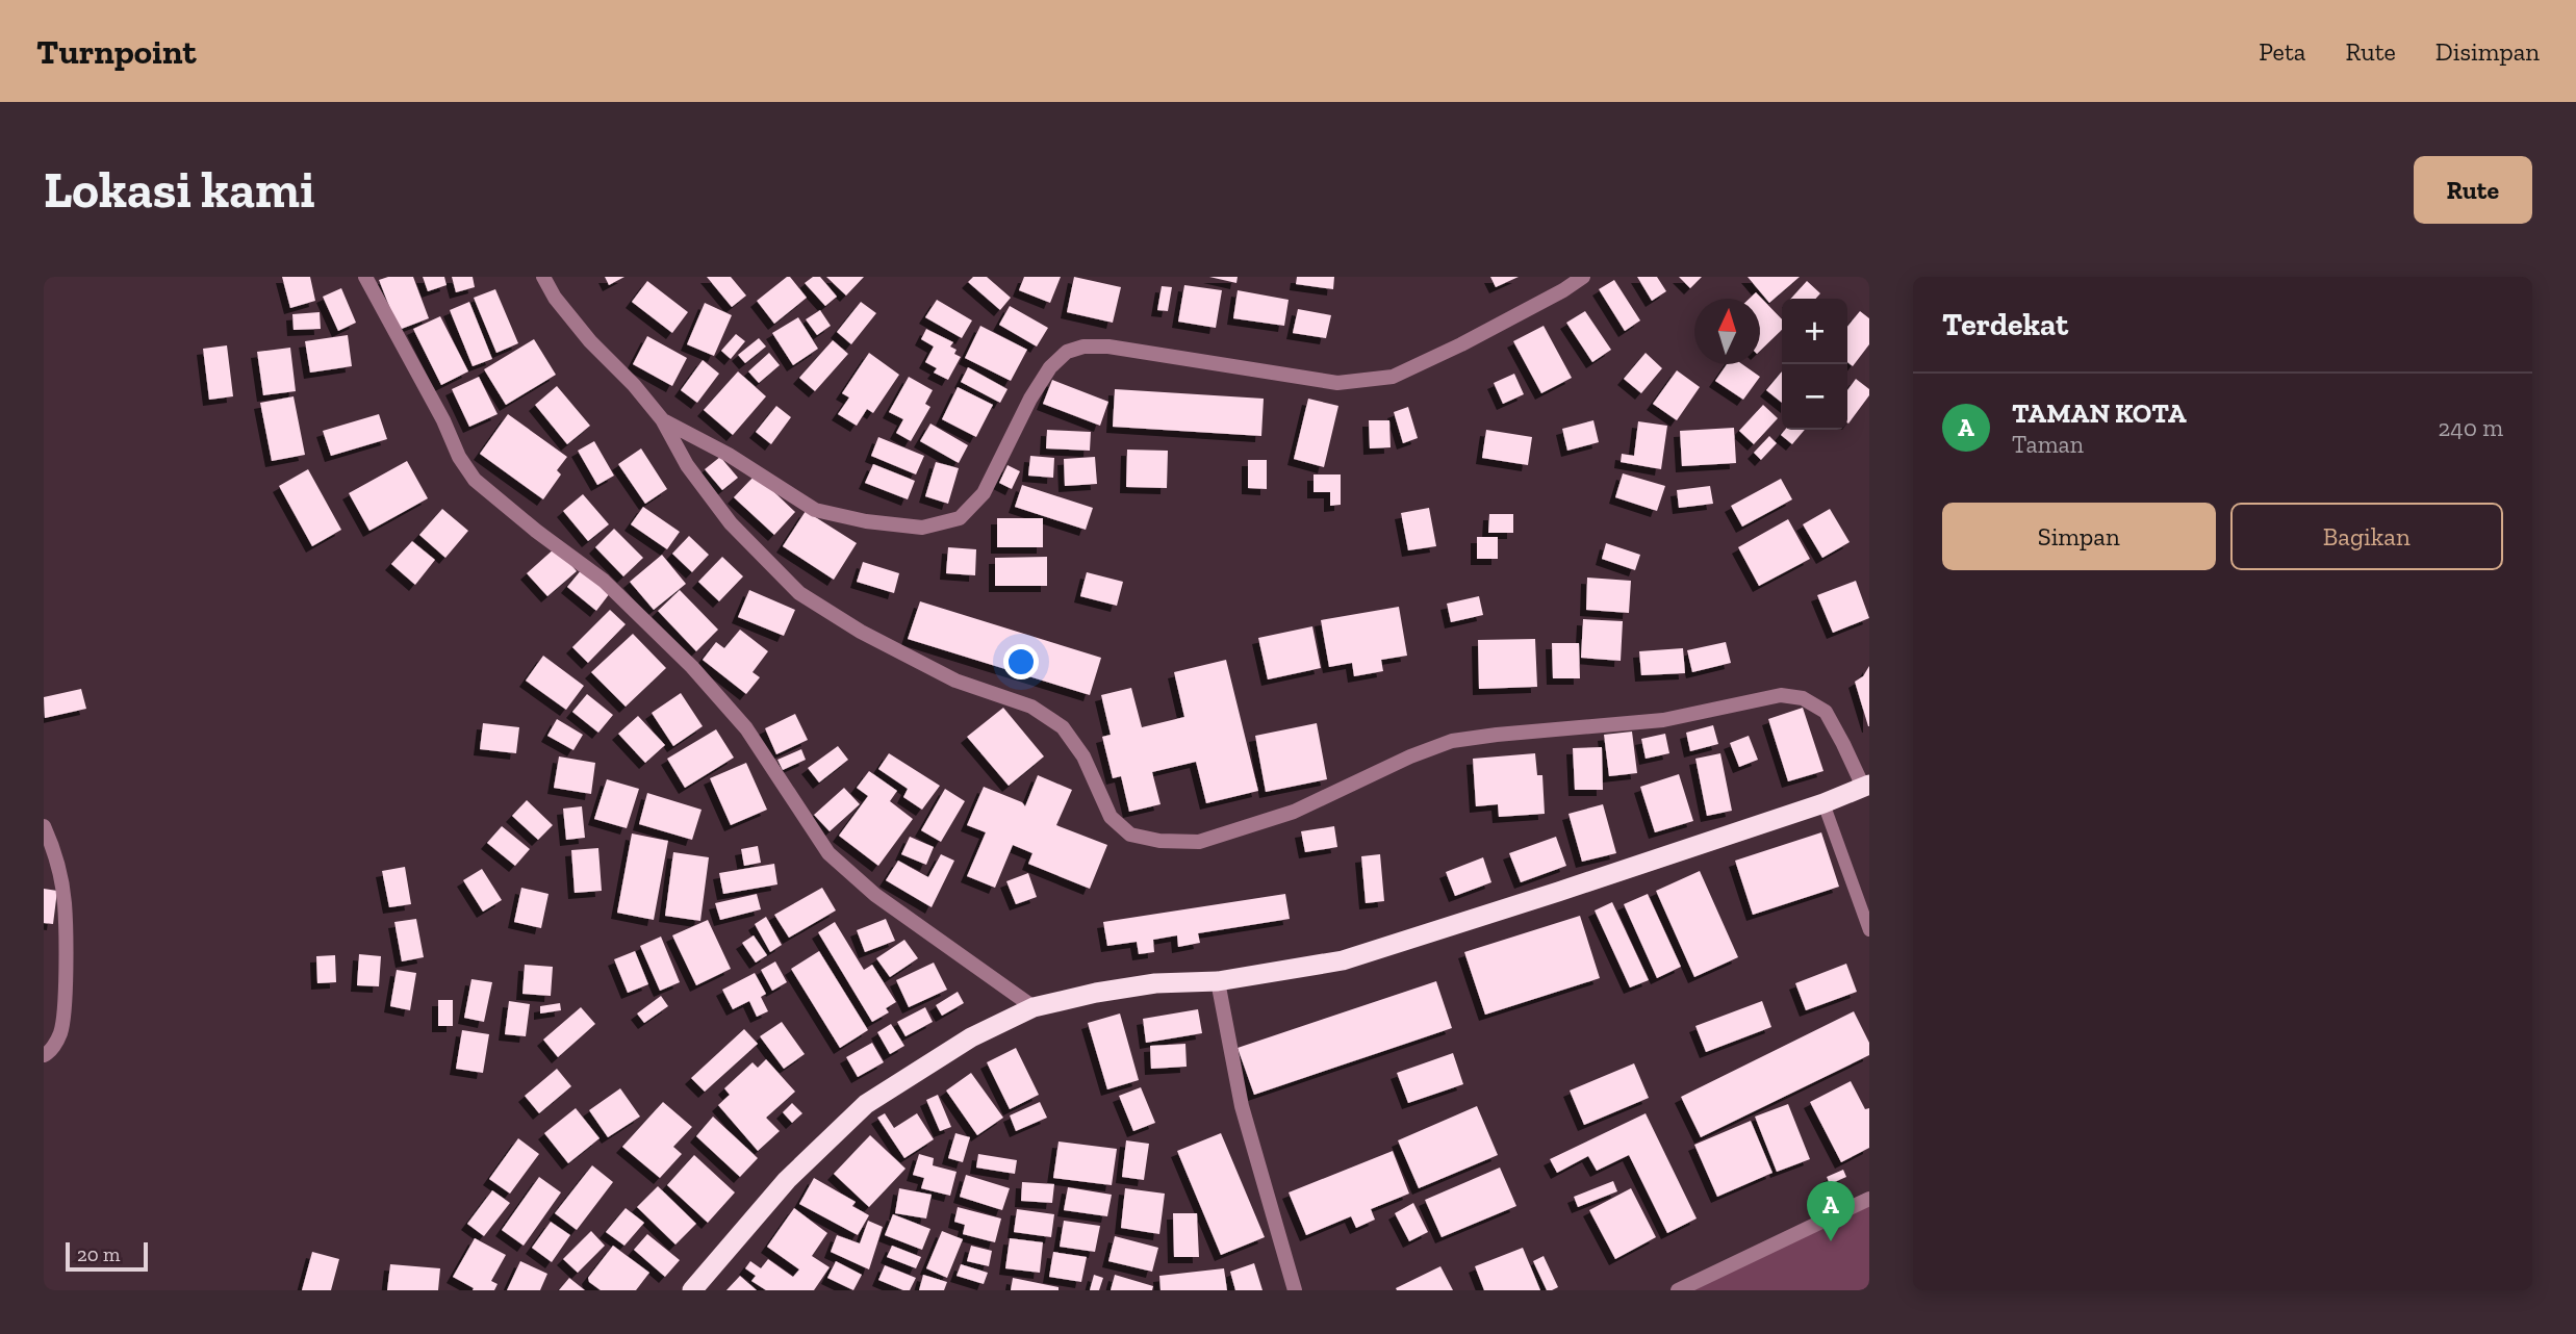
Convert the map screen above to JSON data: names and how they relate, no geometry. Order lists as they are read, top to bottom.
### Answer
{
  "scale_bar": "20 m",
  "north": "top",
  "page": {
    "header": "Turnpoint",
    "nav": ["Peta", "Rute", "Disimpan"],
    "buttons": [
      "Rute",
      ["Simpan", "Bagikan"]
    ],
    "title": "Lokasi kami",
    "heading": "Terdekat",
    "map_buttons": ["+", "−"],
    "list": [
      {
        "mark": "A",
        "name": "TAMAN KOTA",
        "note": "Taman",
        "value": "240 m"
      }
    ],
    "pins": "A",
    "scale": "20 m"
  }
}
